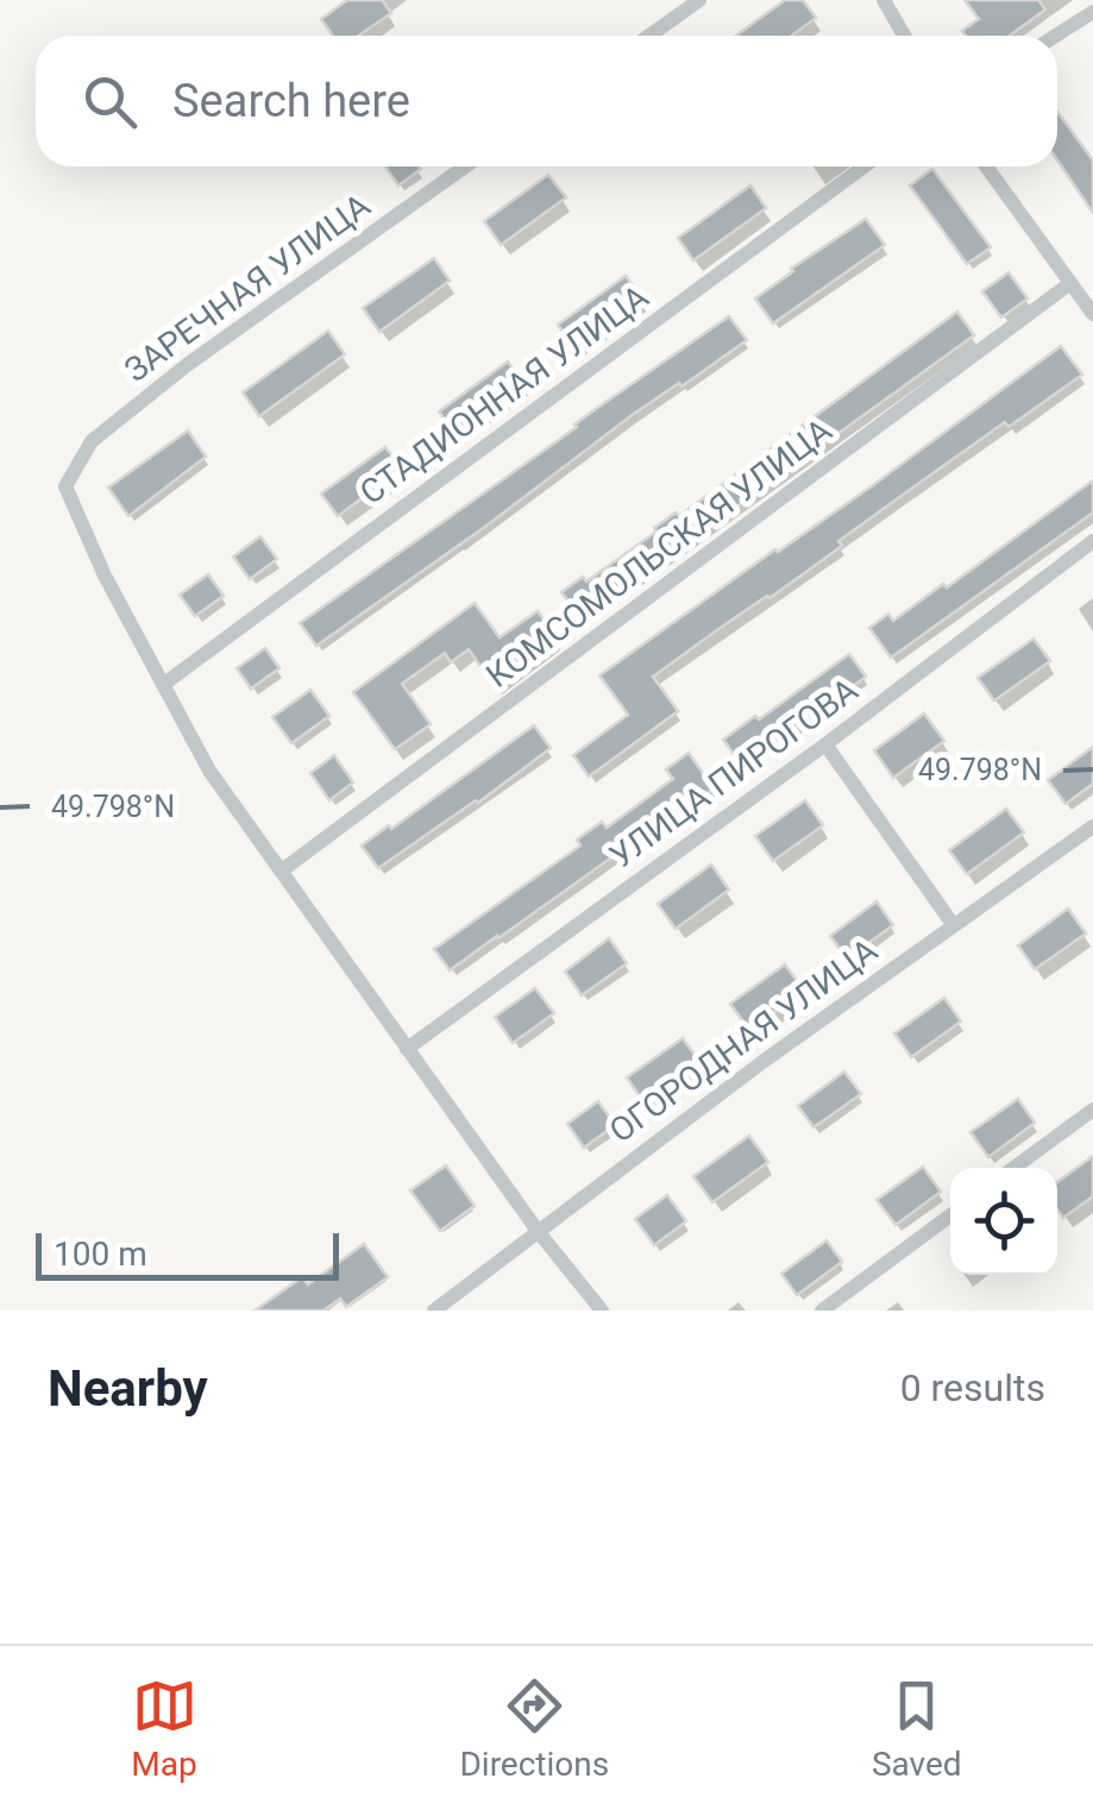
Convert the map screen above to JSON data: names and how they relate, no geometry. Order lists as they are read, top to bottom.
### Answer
{
  "streets": {
    "street": [
      "ЗАРЕЧНАЯ УЛИЦА",
      "СТАДИОННАЯ УЛИЦА",
      "КОМСОМОЛЬСКАЯ УЛИЦА",
      "УЛИЦА ПИРОГОВА",
      "ОГОРОДНАЯ УЛИЦА"
    ]
  },
  "crossings": [
    ["ЗАРЕЧНАЯ УЛИЦА", "СТАДИОННАЯ УЛИЦА"]
  ],
  "scale_bar": "100 m",
  "page": {
    "search": "Search here",
    "scale": "100 m",
    "heading": ["Nearby", "0 results"],
    "nav": ["Map", "Directions", "Saved"]
  },
  "coordinates": ["49.798°N"]
}
